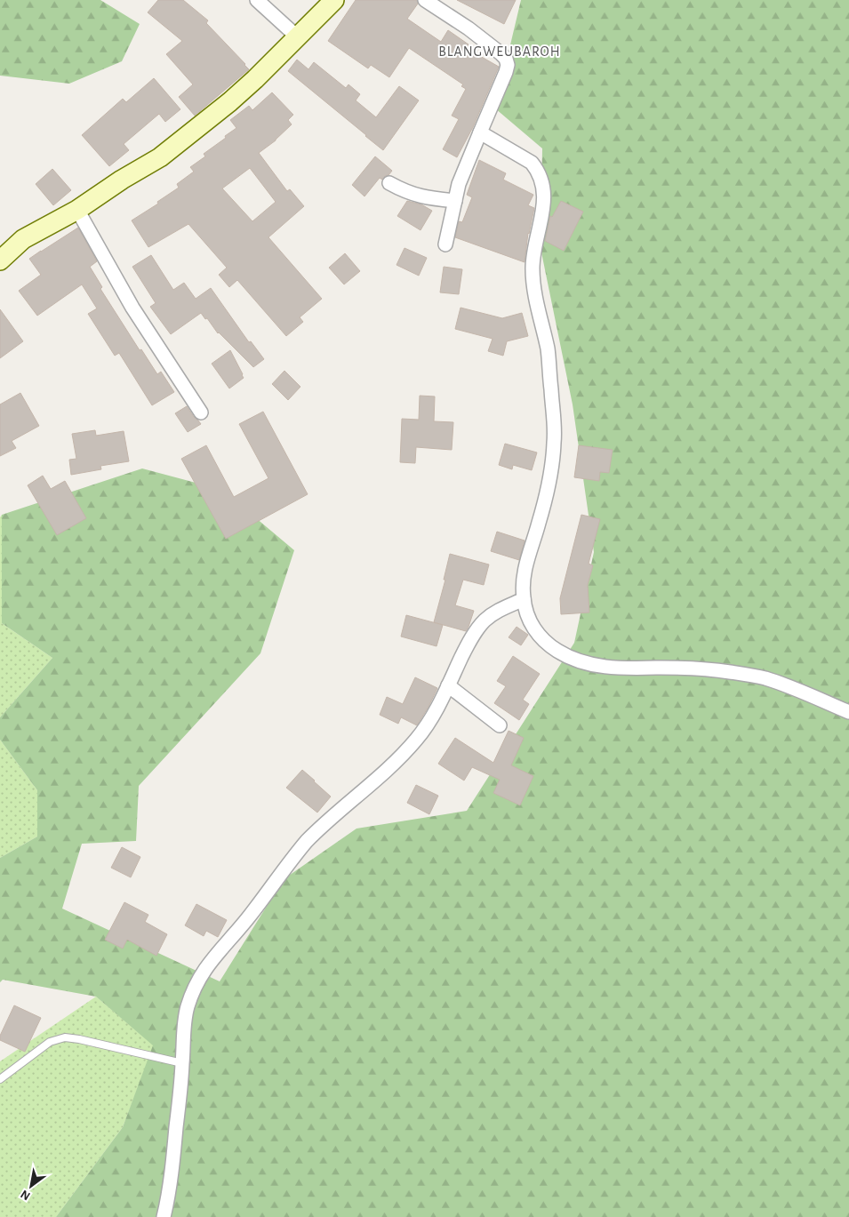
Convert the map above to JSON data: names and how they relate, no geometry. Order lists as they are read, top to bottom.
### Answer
{
  "districts": ["BLANGWEUBAROH"],
  "north": "bottom left"
}
